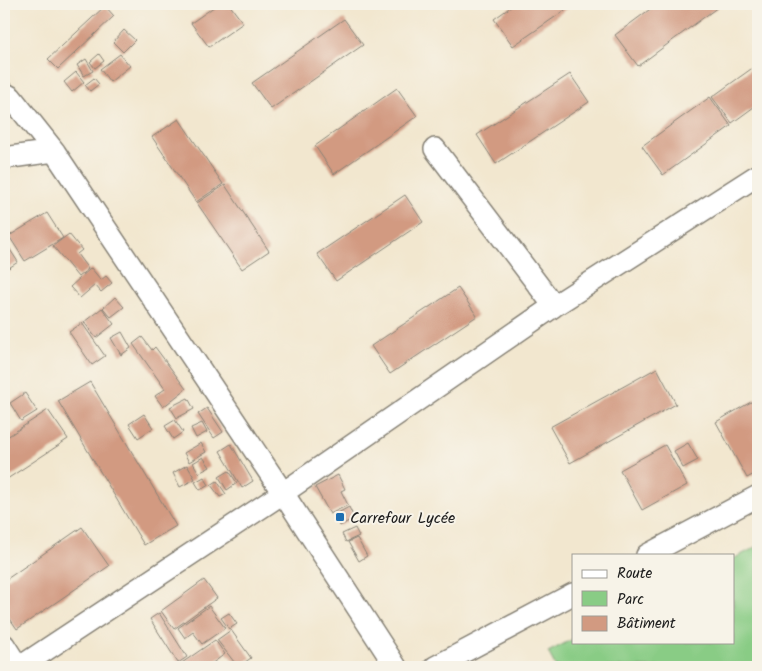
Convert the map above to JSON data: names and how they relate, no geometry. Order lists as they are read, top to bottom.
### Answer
{
  "places": {
    "transit": ["Carrefour Lycée"]
  },
  "legend": ["Route", "Parc", "Bâtiment"]
}
